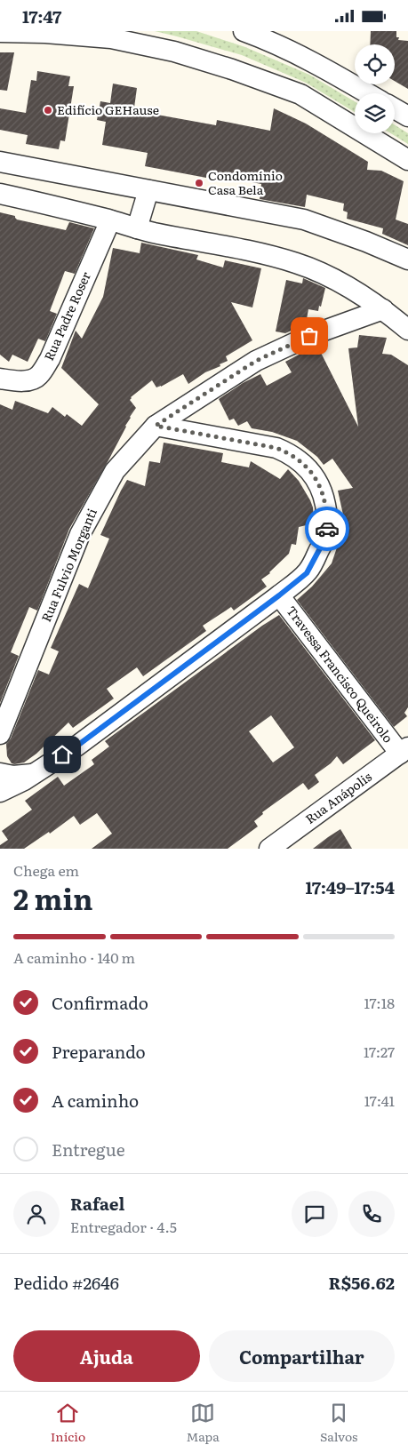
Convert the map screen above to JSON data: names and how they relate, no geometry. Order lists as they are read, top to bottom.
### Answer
{
  "streets": {
    "street": [
      "Rua Padre Roser",
      "Rua Fulvio Morganti",
      "Travessa Francisco Queirolo",
      "Rua Anápolis"
    ]
  },
  "crossings": [
    ["Travessa Francisco Queirolo", "Rua Anápolis"]
  ],
  "places": ["Edifício GEHause", "Condomínio Casa Bela"],
  "page": {
    "status": "17:47",
    "heading": ["2 min", "Chega em", "17:49–17:54"],
    "panel": [
      "Rafael",
      "Entregador · 4.5",
      "Pedido #2646",
      "R$56.62"
    ],
    "bar": "A caminho · 140 m",
    "list": [
      ["Confirmado", "17:18"],
      ["Preparando", "17:27"],
      ["A caminho", "17:41"],
      "Entregue"
    ],
    "buttons": ["Ajuda", "Compartilhar"],
    "tabs": ["Início", "Mapa", "Salvos"]
  }
}
